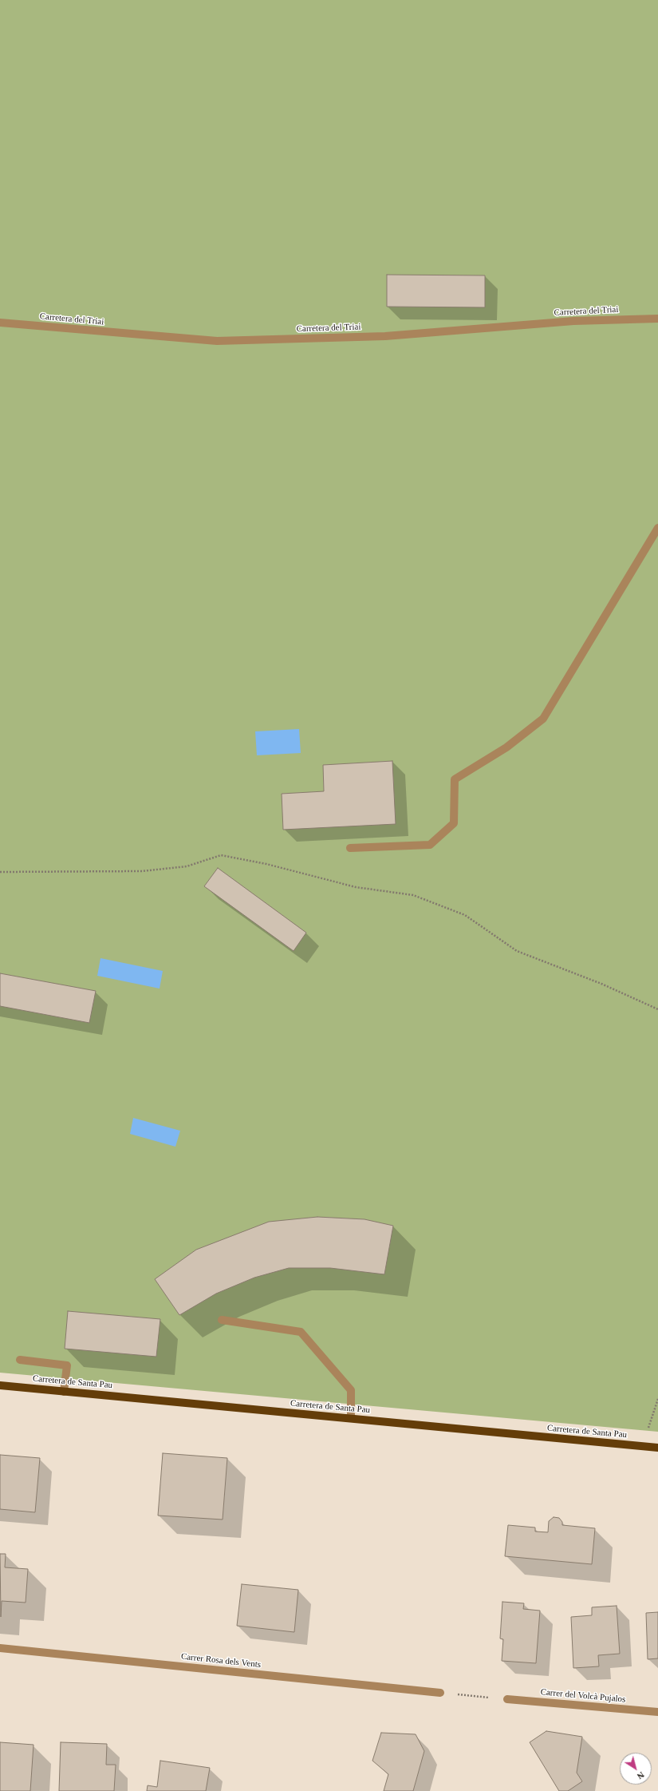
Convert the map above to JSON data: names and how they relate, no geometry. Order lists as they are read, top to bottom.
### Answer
{
  "streets": {
    "main road": ["Carretera de Santa Pau"],
    "street": ["Carretera del Triai", "Carrer Rosa dels Vents", "Carrer del Volcà Pujalos"]
  },
  "north": "bottom right"
}
